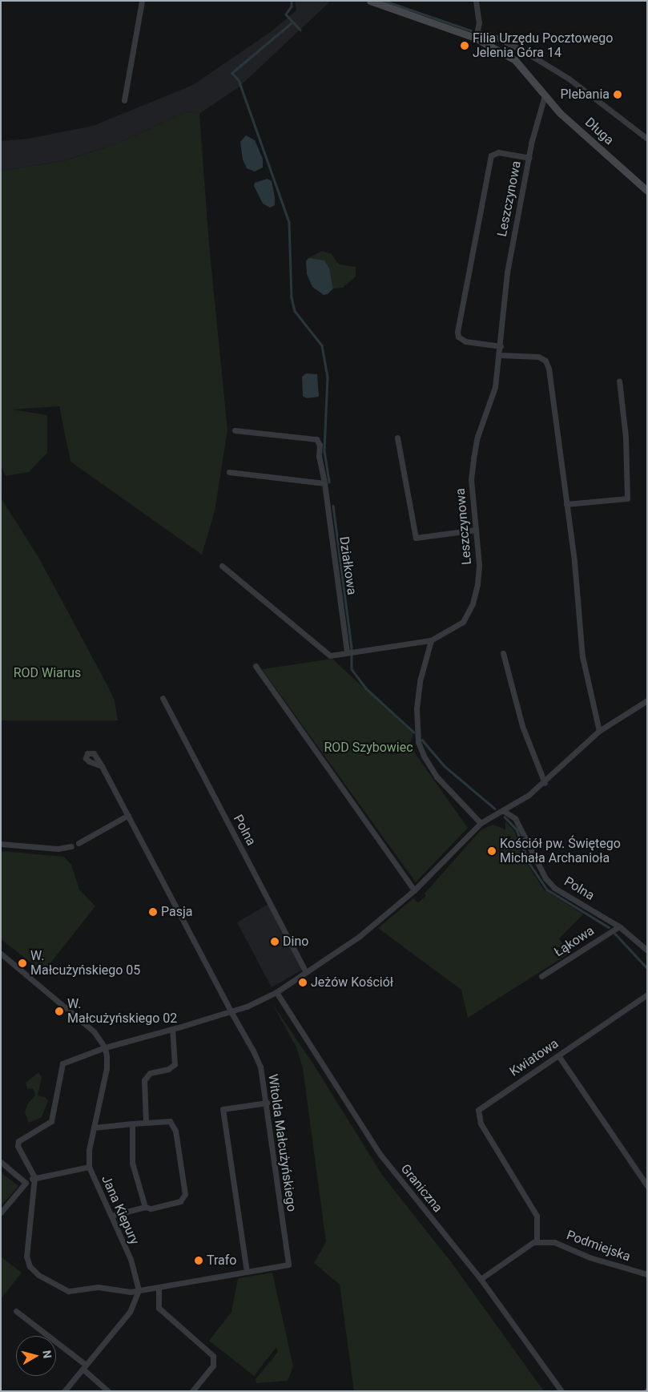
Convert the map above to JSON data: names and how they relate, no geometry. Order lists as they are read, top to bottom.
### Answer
{
  "streets": {
    "street": [
      "Długa",
      "Leszczynowa",
      "Działkowa",
      "Polna",
      "Łąkowa",
      "Kwiatowa",
      "Witolda Małcużyńskiego",
      "Graniczna",
      "Jana Kiepury",
      "Podmiejska"
    ]
  },
  "crossings": [
    ["Długa", "Leszczynowa"],
    ["Polna", "Łąkowa"],
    ["Kwiatowa", "Podmiejska"],
    ["Witolda Małcużyńskiego", "Jana Kiepury"]
  ],
  "parks": ["ROD Wiarus", "ROD Szybowiec"],
  "places": [
    "Filia Urzędu Pocztowego Jelenia Góra 14",
    "Plebania",
    "Kościół pw. Świętego Michała Archanioła",
    "Pasja",
    "Dino",
    "W. Małcużyńskiego 05",
    "Jeżów Kościół",
    "W. Małcużyńskiego 02",
    "Trafo"
  ],
  "north": "right"
}
